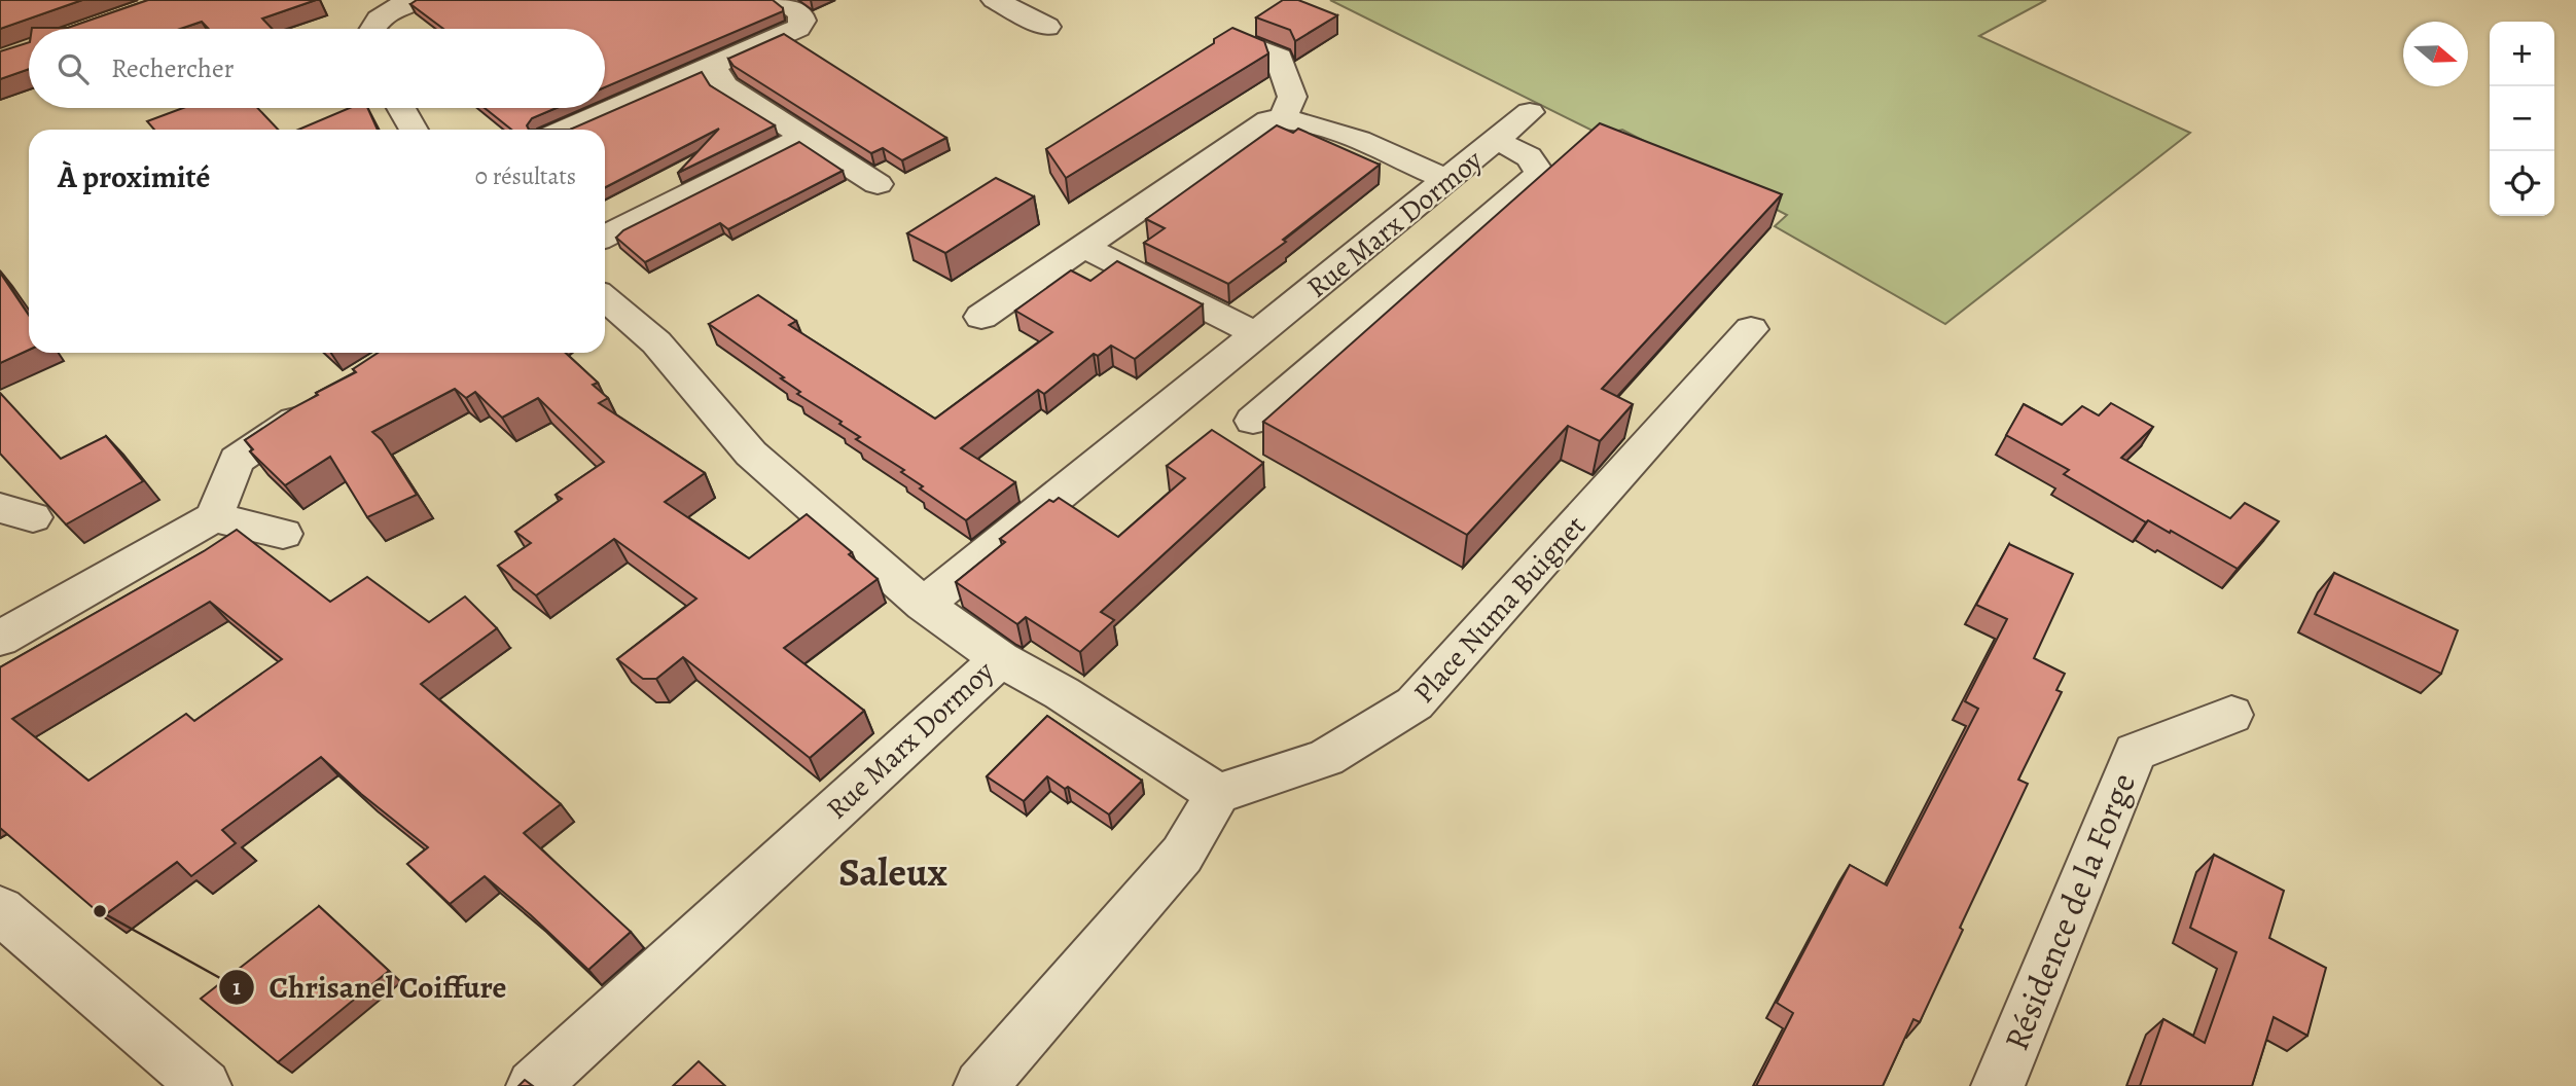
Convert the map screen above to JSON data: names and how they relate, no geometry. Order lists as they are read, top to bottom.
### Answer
{
  "streets": {
    "street": ["Rue Marx Dormoy", "Place Numa Buignet", "Résidence de la Forge"]
  },
  "districts": ["Saleux"],
  "places": ["Chrisanel Coiffure"],
  "north": "right",
  "page": {
    "map_buttons": ["+", "−"],
    "search": "Rechercher",
    "heading": ["À proximité", "0 résultats"]
  }
}
